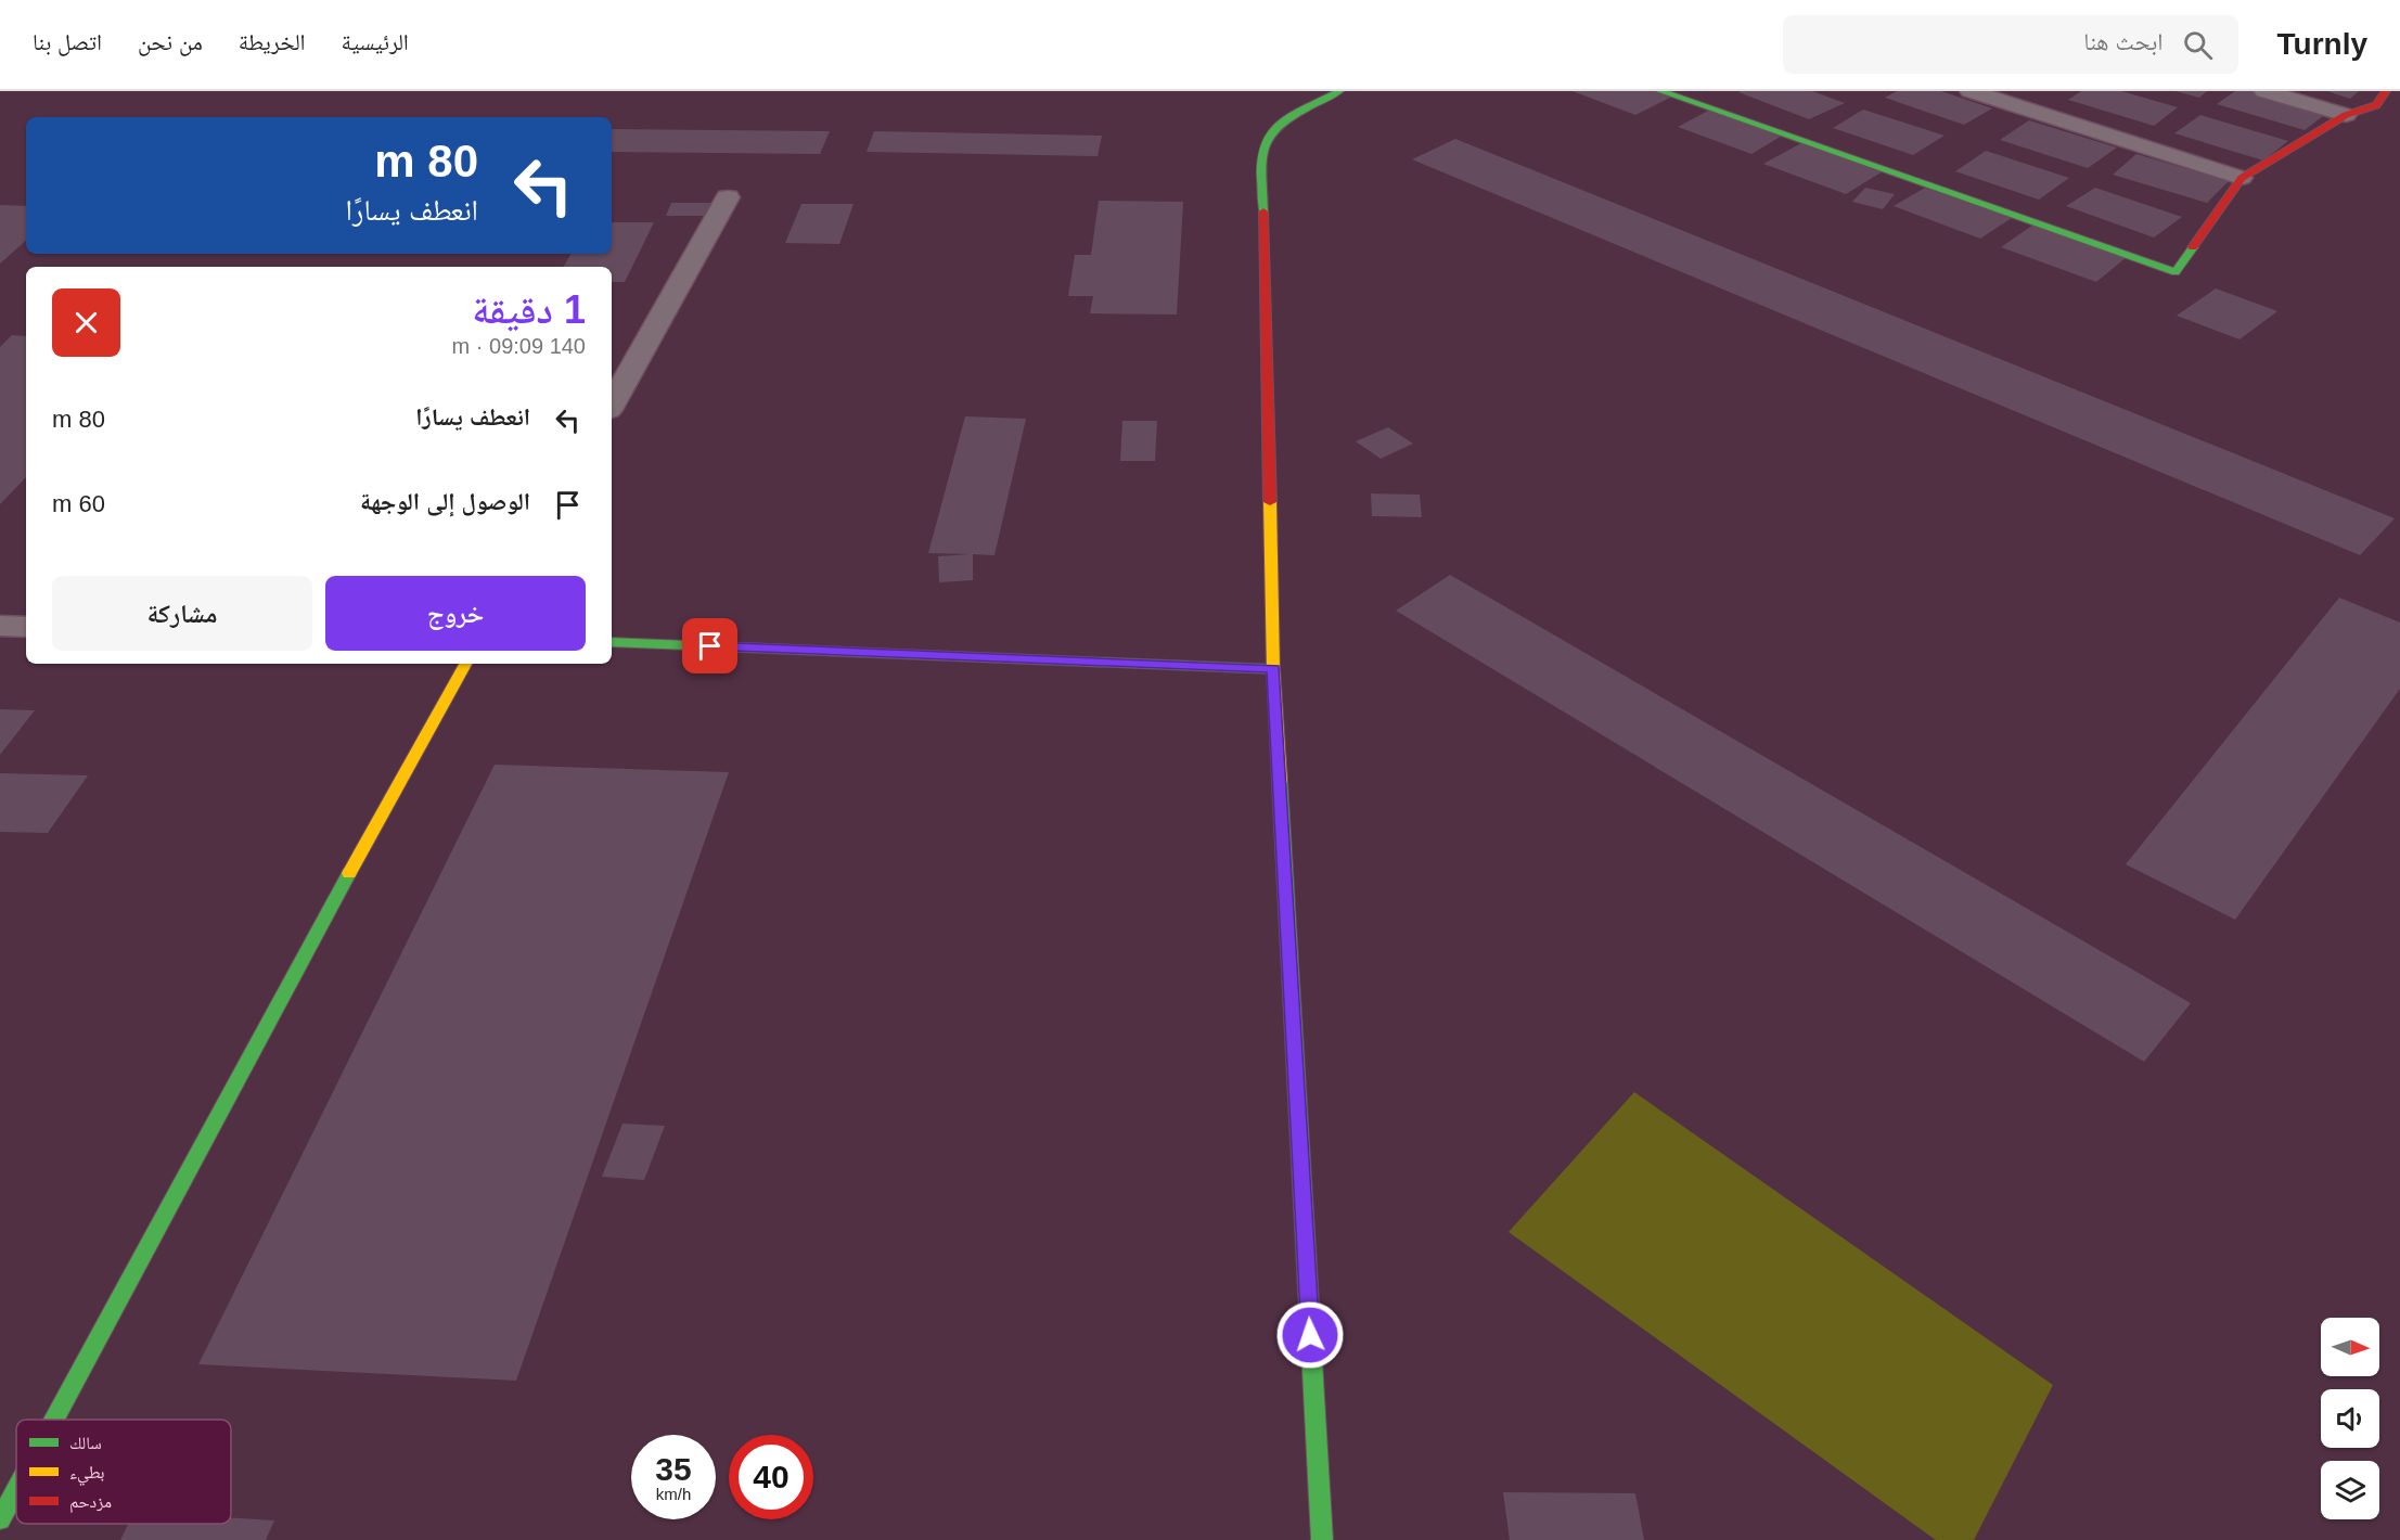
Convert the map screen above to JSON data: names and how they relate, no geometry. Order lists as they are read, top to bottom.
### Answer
{
  "legend": ["سالك", "بطيء", "مزدحم"],
  "north": "right",
  "page": {
    "header": "Turnly",
    "search": "ابحث هنا",
    "nav": [
      "الرئيسية",
      "الخريطة",
      "من نحن",
      "اتصل بنا"
    ],
    "turn": ["80 m", "انعطف يسارًا"],
    "heading": ["1 دقيقة", "140 m · 09:09"],
    "list": [
      {
        "name": "انعطف يسارًا",
        "value": "80 m"
      },
      {
        "name": "الوصول إلى الوجهة",
        "value": "60 m"
      }
    ],
    "buttons": ["خروج", "مشاركة"],
    "speed": "35 km/h",
    "limit": "40"
  }
}
